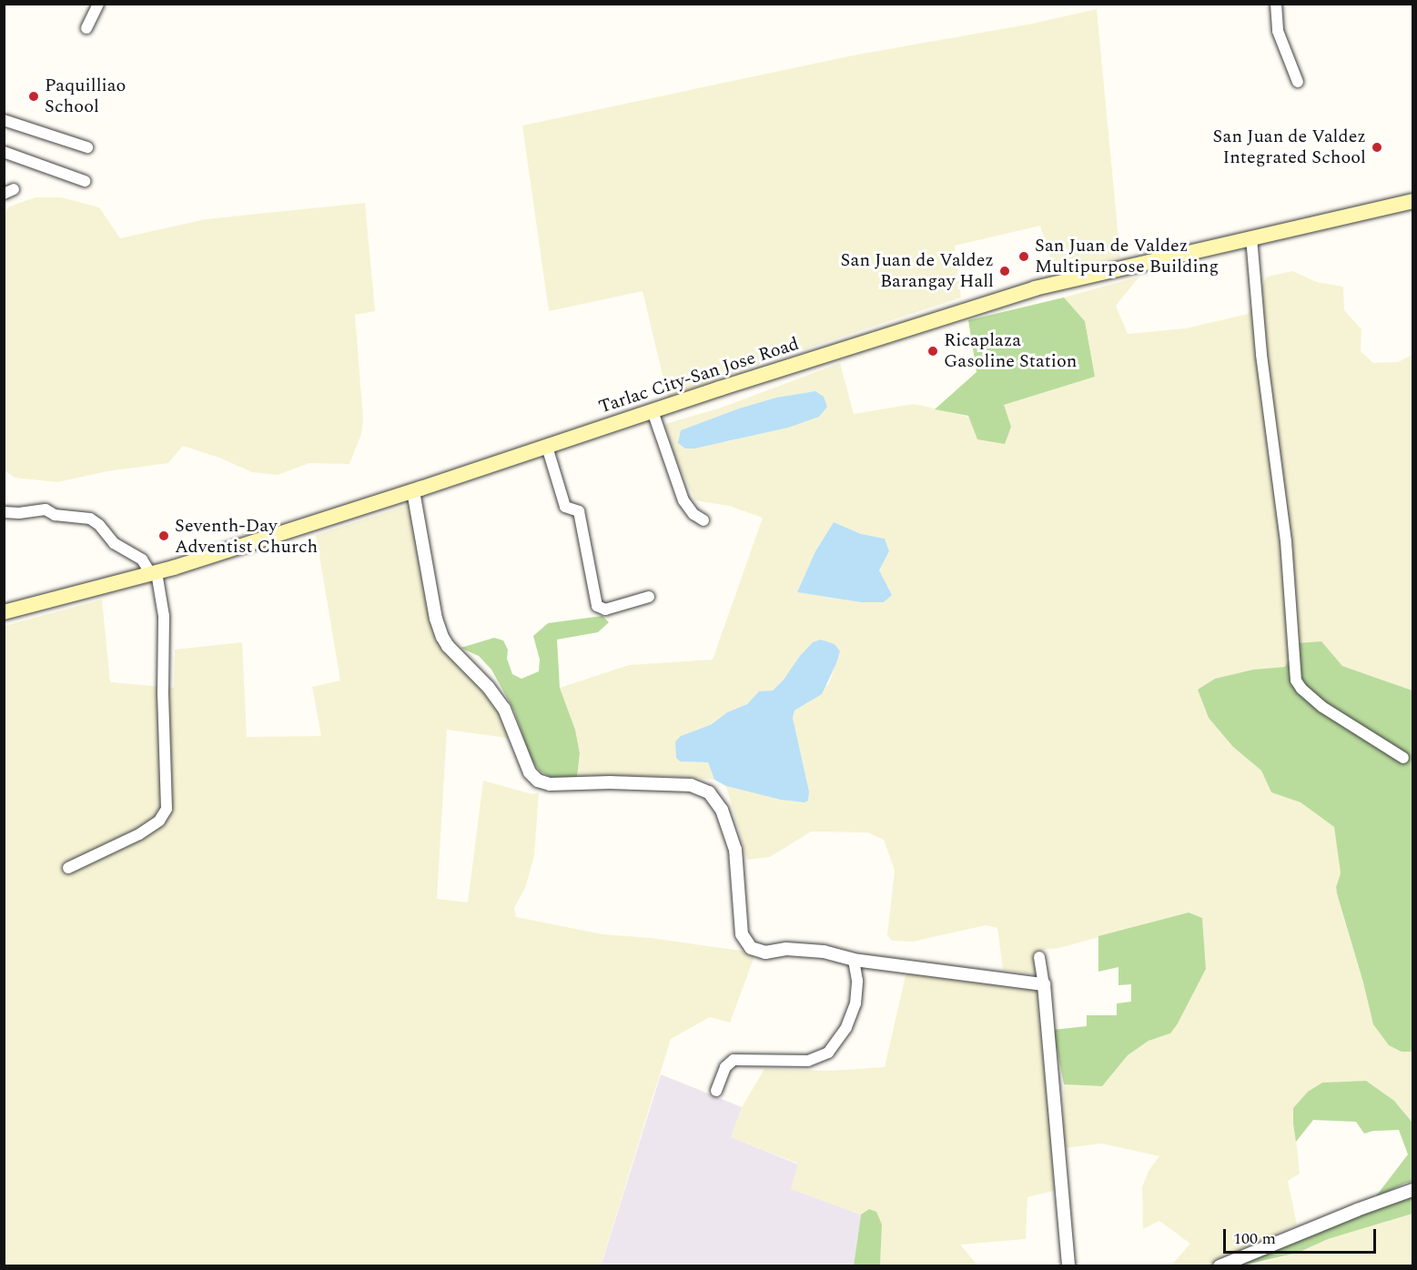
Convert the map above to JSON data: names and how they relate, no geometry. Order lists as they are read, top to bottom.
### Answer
{
  "streets": {
    "main road": ["Tarlac City-San Jose Road"]
  },
  "places": [
    "Paquilliao School",
    "San Juan de Valdez Integrated School",
    "San Juan de Valdez Multipurpose Building",
    "San Juan de Valdez Barangay Hall",
    "Ricaplaza Gasoline Station",
    "Seventh-Day Adventist Church"
  ],
  "scale_bar": "100 m"
}
